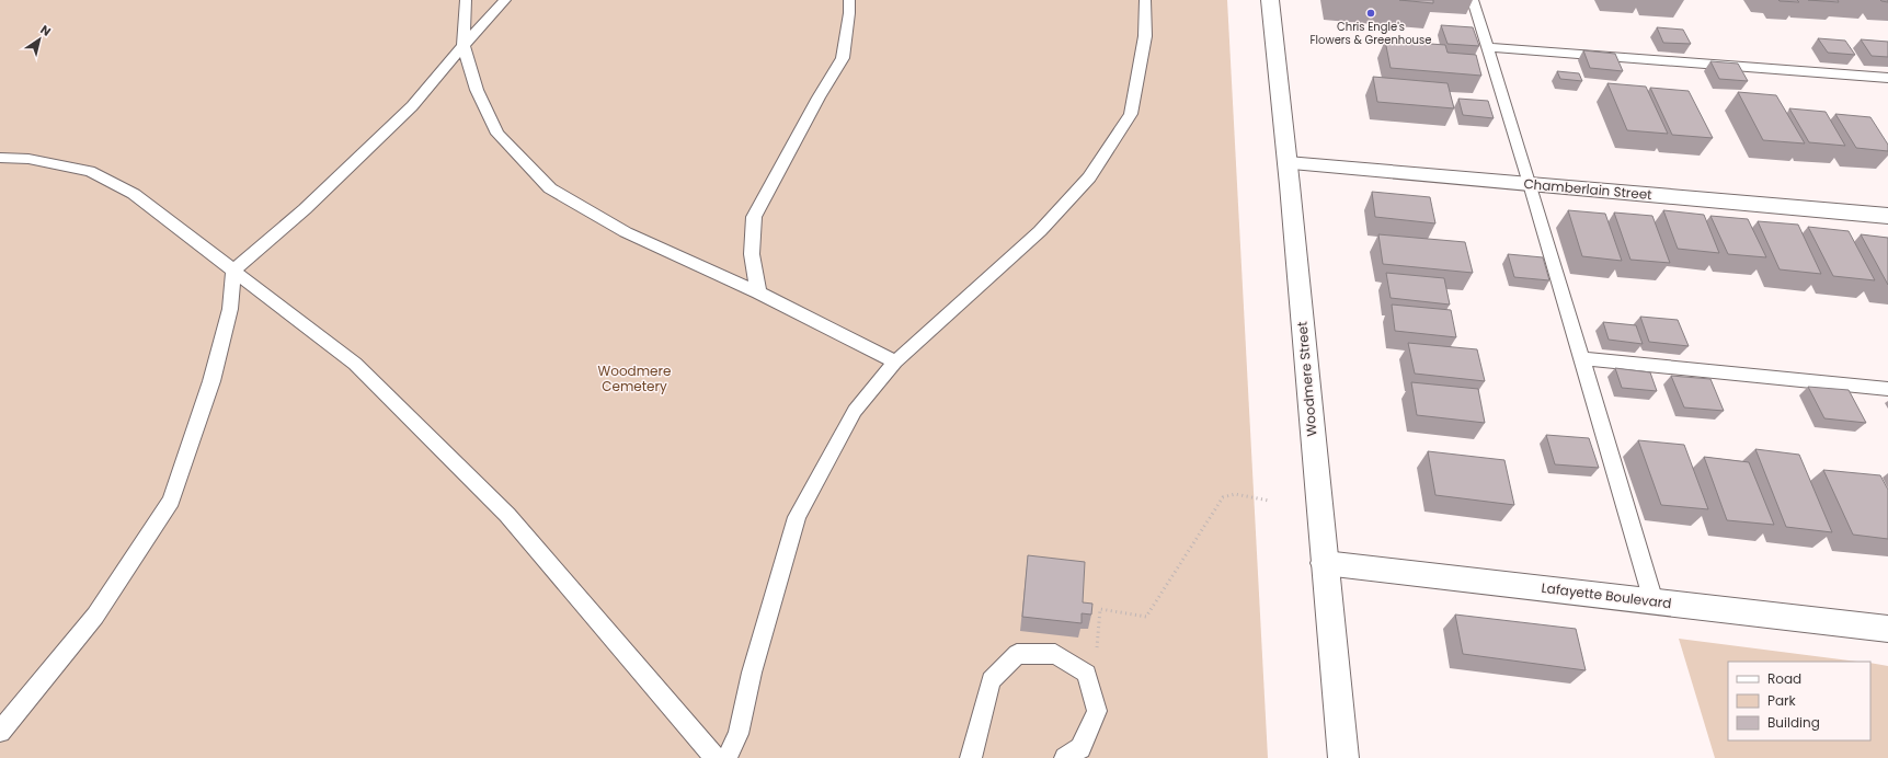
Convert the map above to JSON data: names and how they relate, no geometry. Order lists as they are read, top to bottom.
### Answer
{
  "streets": {
    "street": ["Chamberlain Street", "Woodmere Street", "Lafayette Boulevard"]
  },
  "crossings": [
    ["Chamberlain Street", "Woodmere Street"],
    ["Woodmere Street", "Lafayette Boulevard"]
  ],
  "parks": ["Woodmere Cemetery"],
  "places": ["Chris Engle's Flowers & Greenhouse"],
  "legend": ["Road", "Park", "Building"],
  "north": "top right"
}
